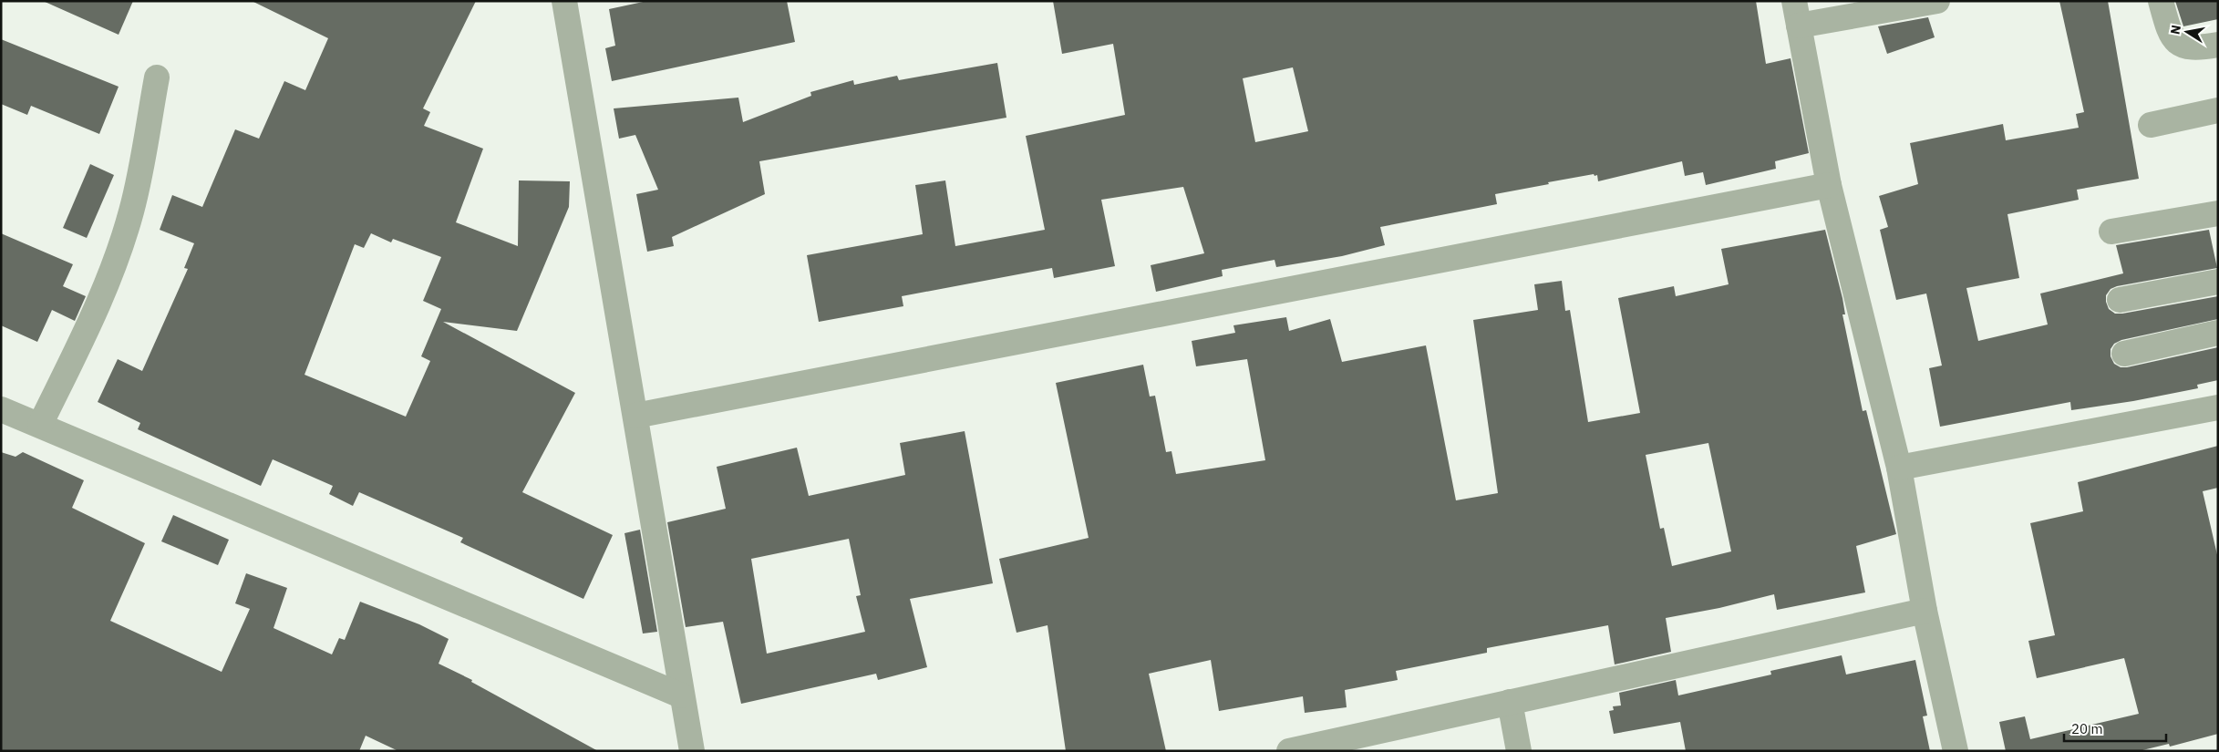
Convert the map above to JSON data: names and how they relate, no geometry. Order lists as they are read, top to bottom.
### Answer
{
  "scale_bar": "20 m",
  "north": "left"
}
